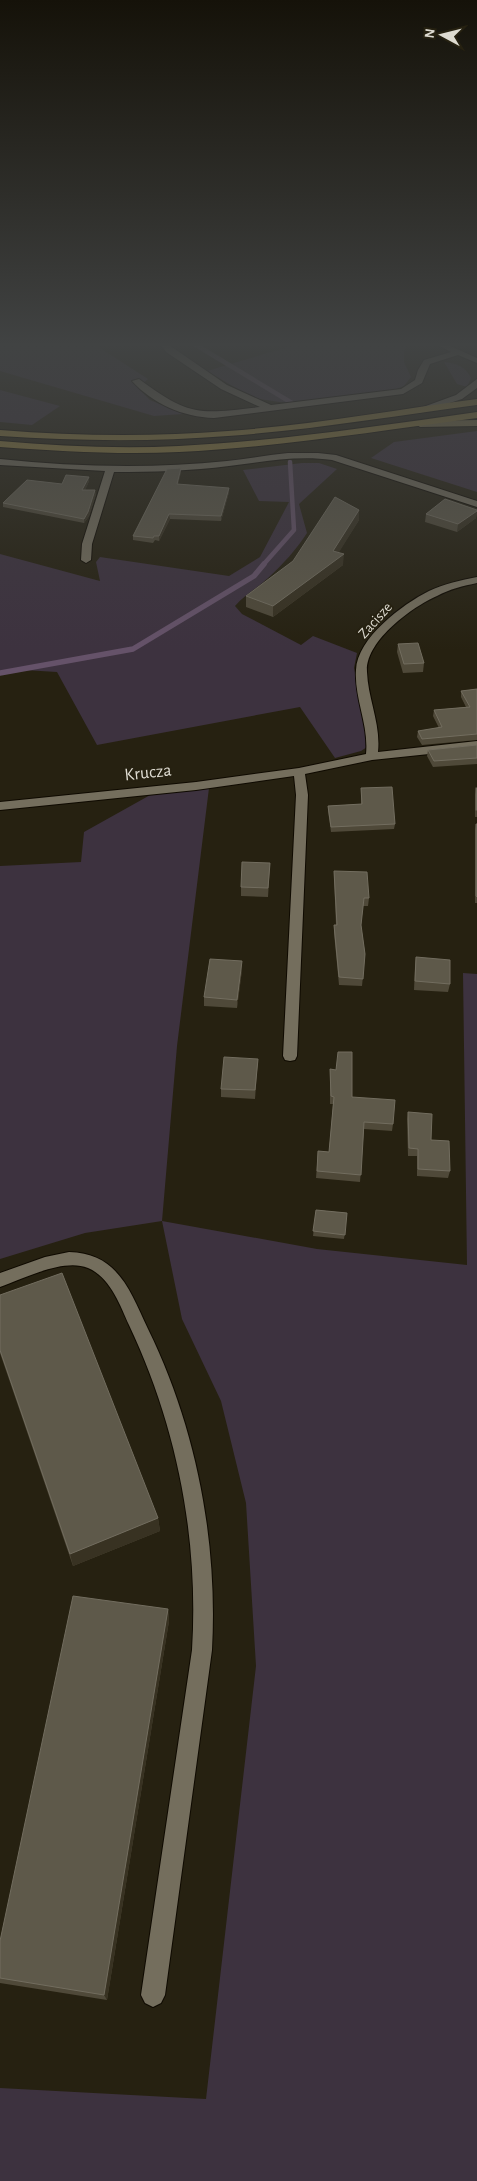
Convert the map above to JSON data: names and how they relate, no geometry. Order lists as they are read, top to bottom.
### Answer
{
  "streets": {
    "street": ["Zacisze", "Krucza"]
  },
  "crossings": [
    ["Zacisze", "Krucza"]
  ],
  "north": "left"
}
